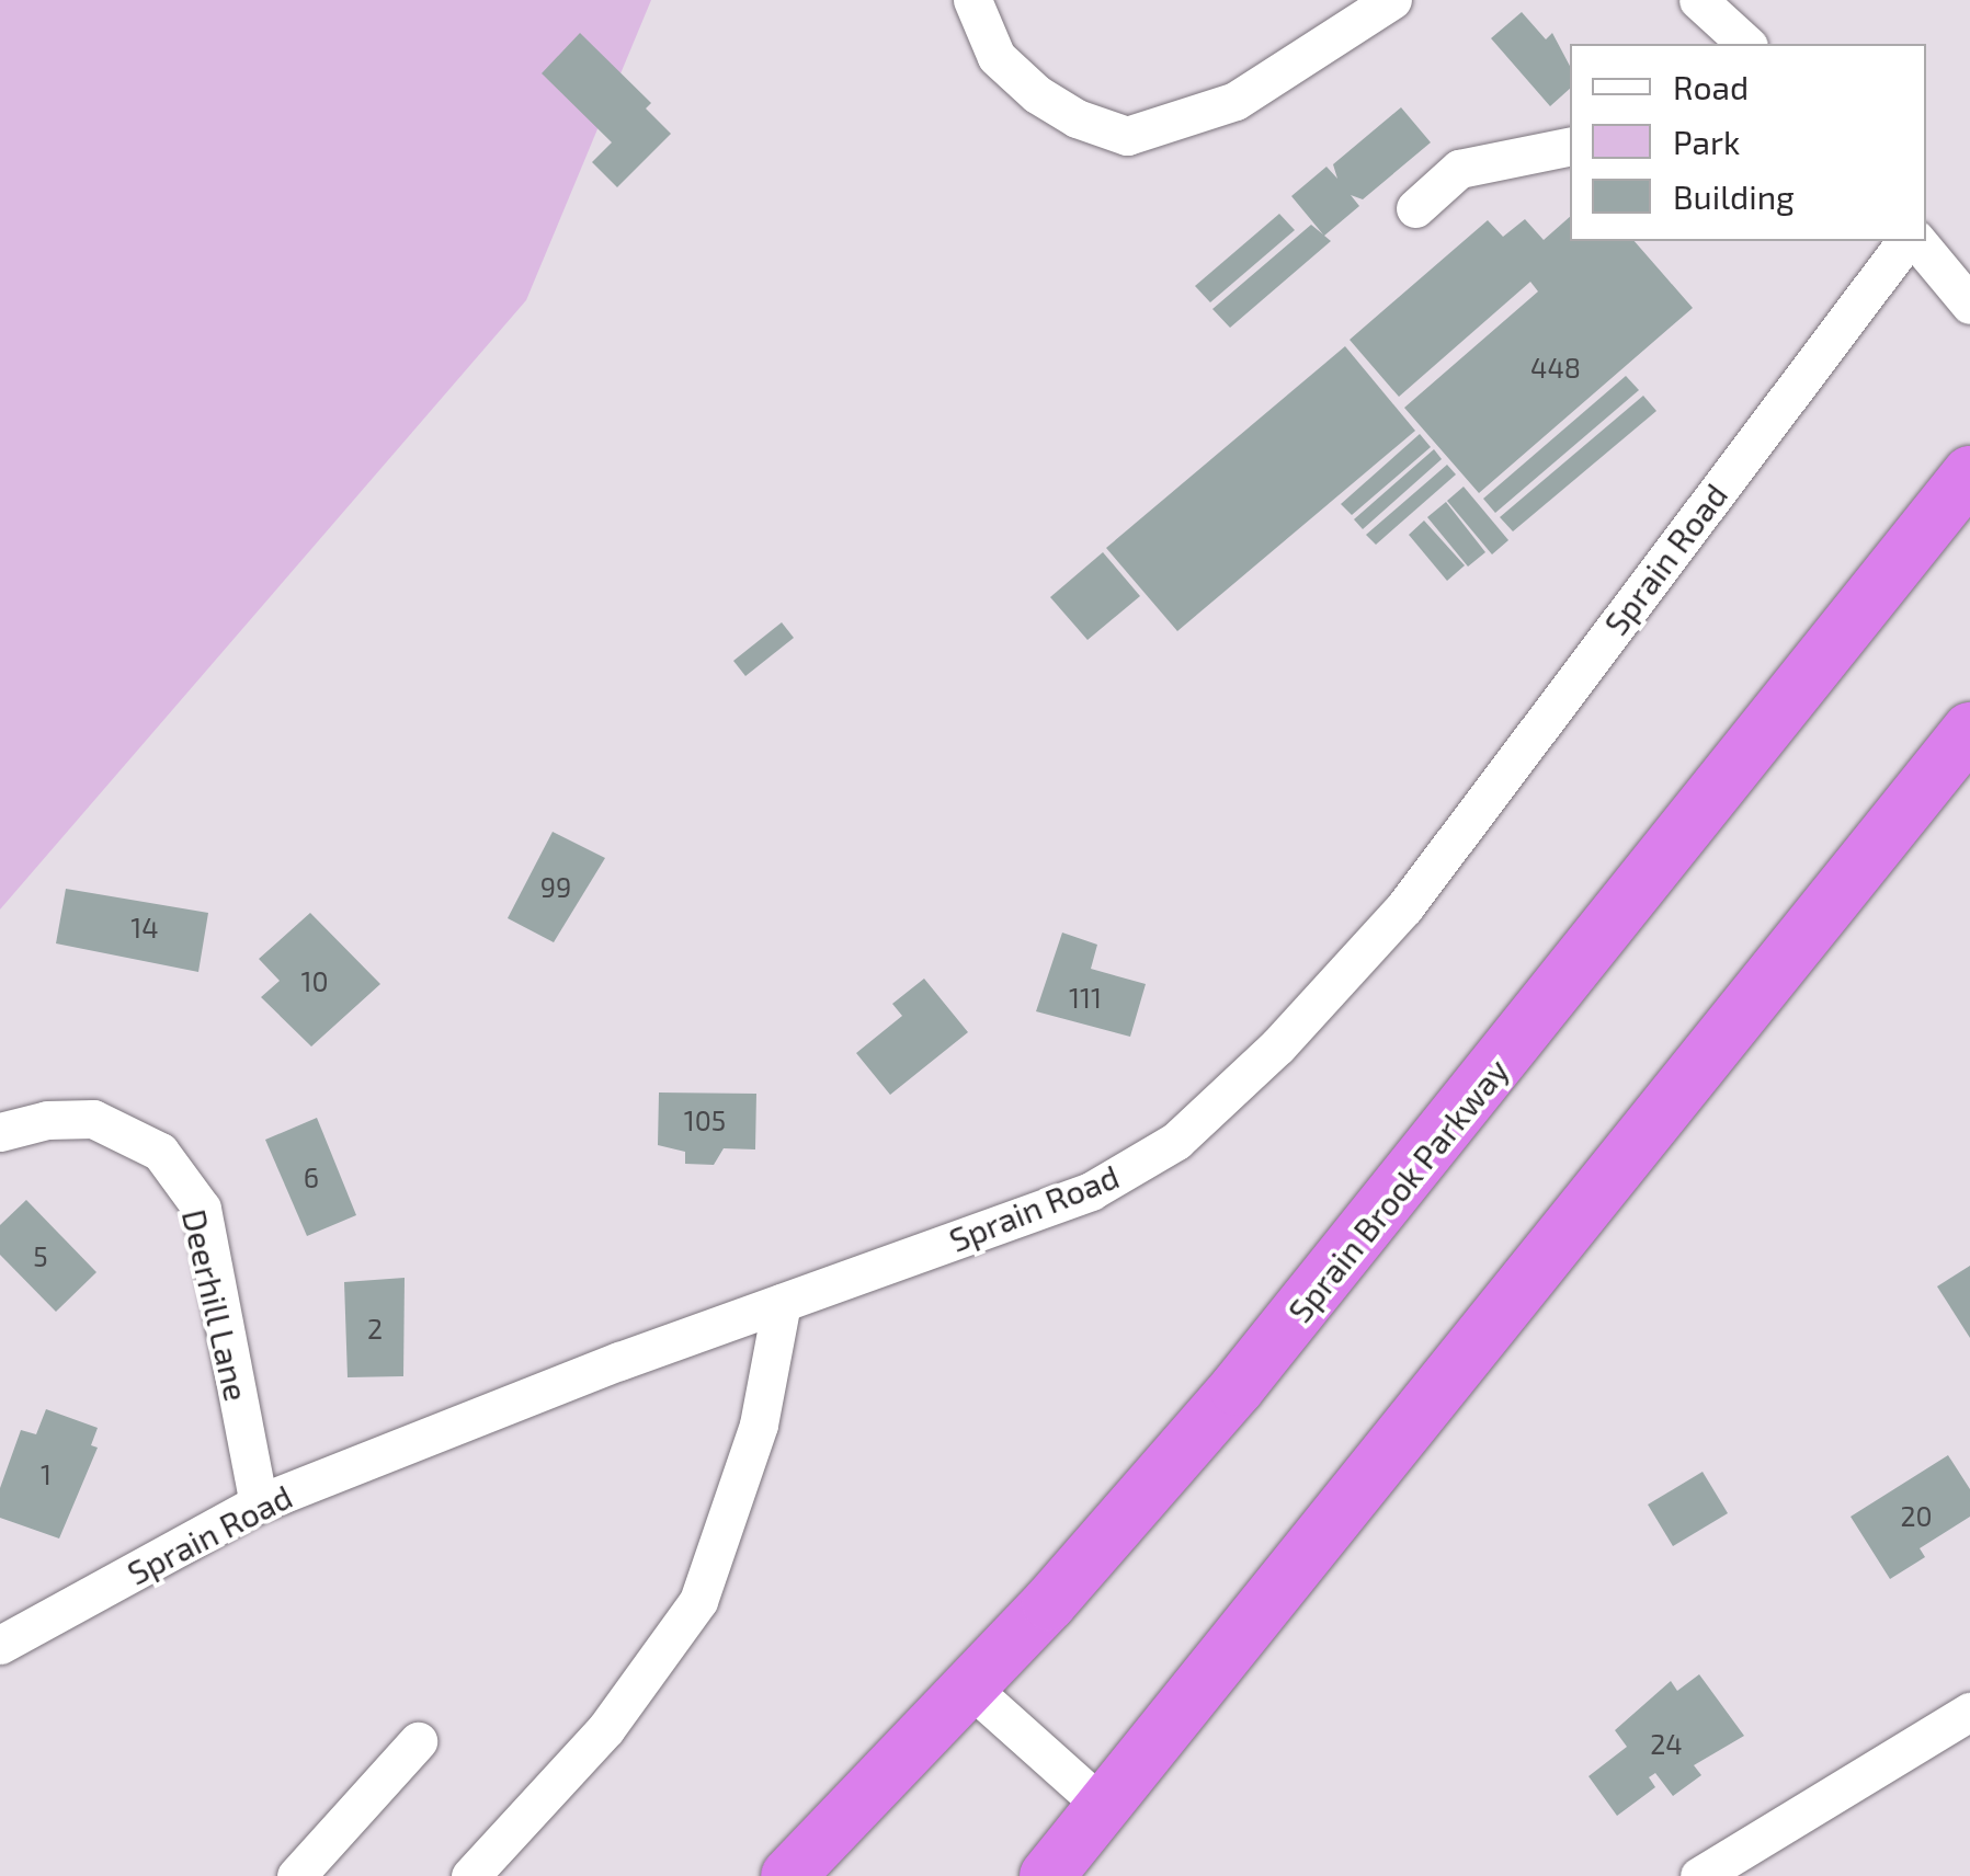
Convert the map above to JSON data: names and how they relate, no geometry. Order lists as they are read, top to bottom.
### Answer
{
  "streets": {
    "highway": ["Sprain Brook Parkway"],
    "street": ["Sprain Road", "Deerhill Lane"]
  },
  "crossings": [
    ["Sprain Road", "Deerhill Lane"]
  ],
  "house_numbers": [
    "448",
    "99",
    "14",
    "10",
    "111",
    "105",
    "6",
    "5",
    "2",
    "1",
    "20",
    "24"
  ],
  "legend": ["Road", "Park", "Building"]
}
